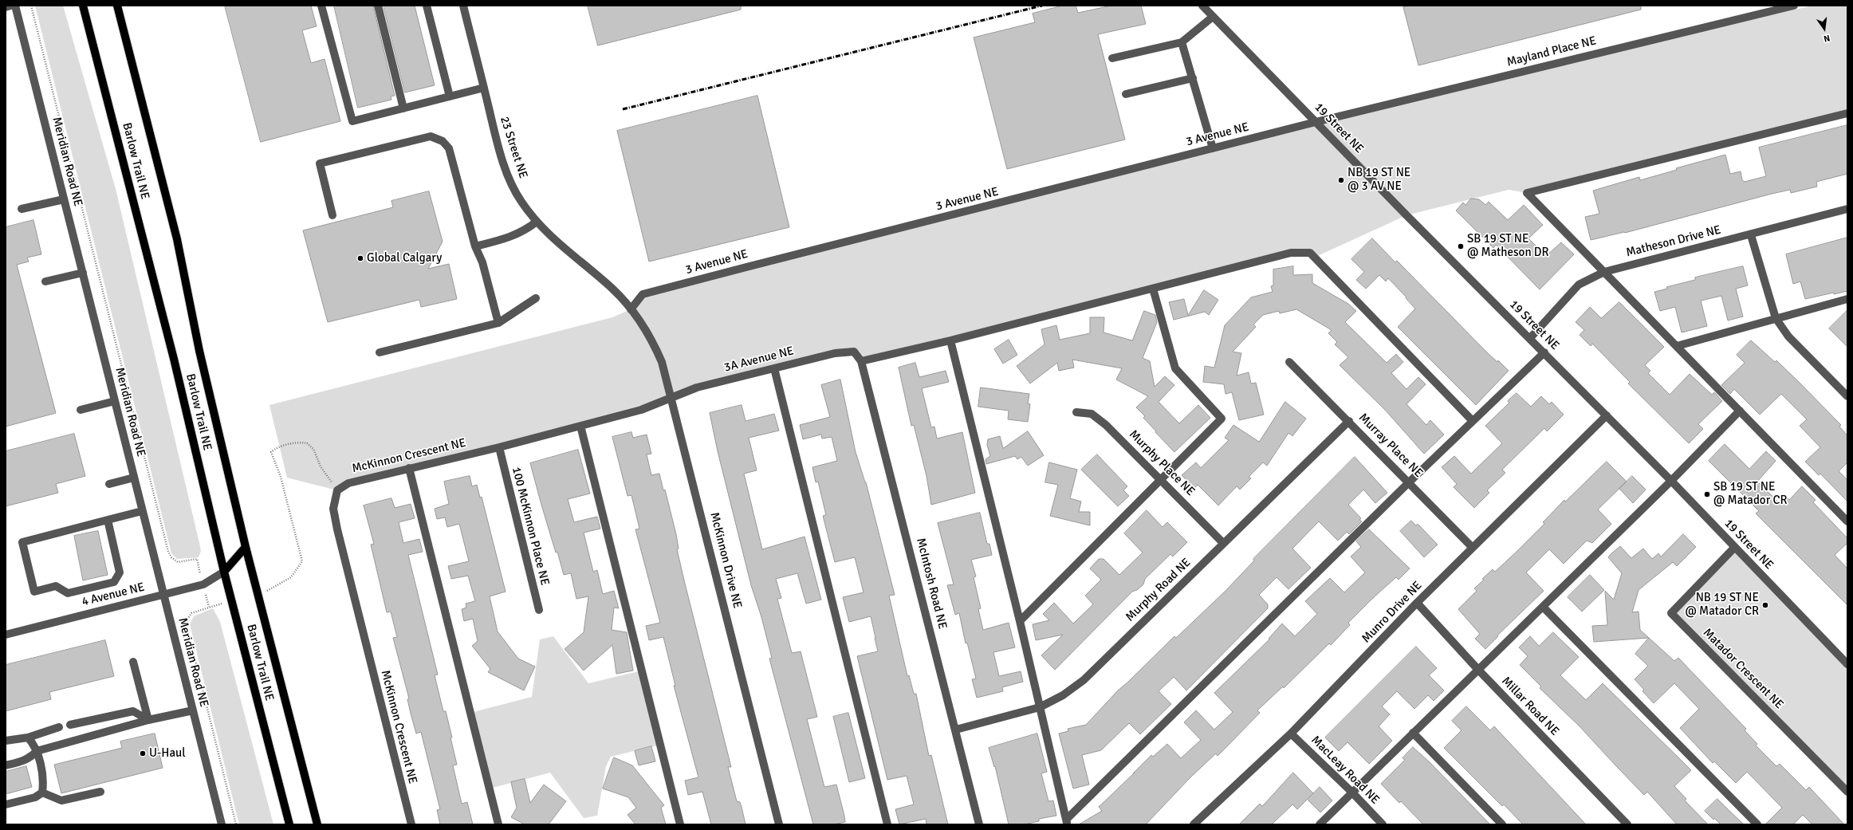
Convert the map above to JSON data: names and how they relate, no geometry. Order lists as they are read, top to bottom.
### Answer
{
  "streets": {
    "main road": ["Barlow Trail NE"],
    "street": [
      "Mayland Place NE",
      "19 Street NE",
      "3 Avenue NE",
      "23 Street NE",
      "Meridian Road NE",
      "Matheson Drive NE",
      "3A Avenue NE",
      "Murray Place NE",
      "McKinnon Crescent NE",
      "Murphy Place NE",
      "100 McKinnon Place NE",
      "McKinnon Drive NE",
      "McIntosh Road NE",
      "Murphy Road NE",
      "4 Avenue NE",
      "Munro Drive NE",
      "Matador Crescent NE",
      "Millar Road NE",
      "MacLeay Road NE"
    ]
  },
  "crossings": [
    ["Mayland Place NE", "19 Street NE"],
    ["Mayland Place NE", "3 Avenue NE"],
    ["19 Street NE", "3 Avenue NE"],
    ["19 Street NE", "Matheson Drive NE"],
    ["19 Street NE", "Munro Drive NE"],
    ["19 Street NE", "Matador Crescent NE"],
    ["3 Avenue NE", "23 Street NE"],
    ["3 Avenue NE", "McKinnon Drive NE"],
    ["23 Street NE", "McKinnon Drive NE"],
    ["Barlow Trail NE", "4 Avenue NE"],
    ["Meridian Road NE", "4 Avenue NE"],
    ["3A Avenue NE", "McKinnon Crescent NE"],
    ["3A Avenue NE", "McKinnon Drive NE"],
    ["3A Avenue NE", "McIntosh Road NE"],
    ["Murray Place NE", "Murphy Road NE"],
    ["Murray Place NE", "Munro Drive NE"],
    ["McKinnon Crescent NE", "100 McKinnon Place NE"],
    ["McKinnon Crescent NE", "McKinnon Drive NE"],
    ["Murphy Place NE", "Murphy Road NE"],
    ["McIntosh Road NE", "Murphy Road NE"],
    ["Munro Drive NE", "Millar Road NE"],
    ["Munro Drive NE", "MacLeay Road NE"]
  ],
  "places": [
    "NB 19 ST NE @ 3 AV NE",
    "SB 19 ST NE @ Matheson DR",
    "Global Calgary",
    "SB 19 ST NE @ Matador CR",
    "NB 19 ST NE @ Matador CR",
    "U-Haul"
  ],
  "north": "bottom"
}
